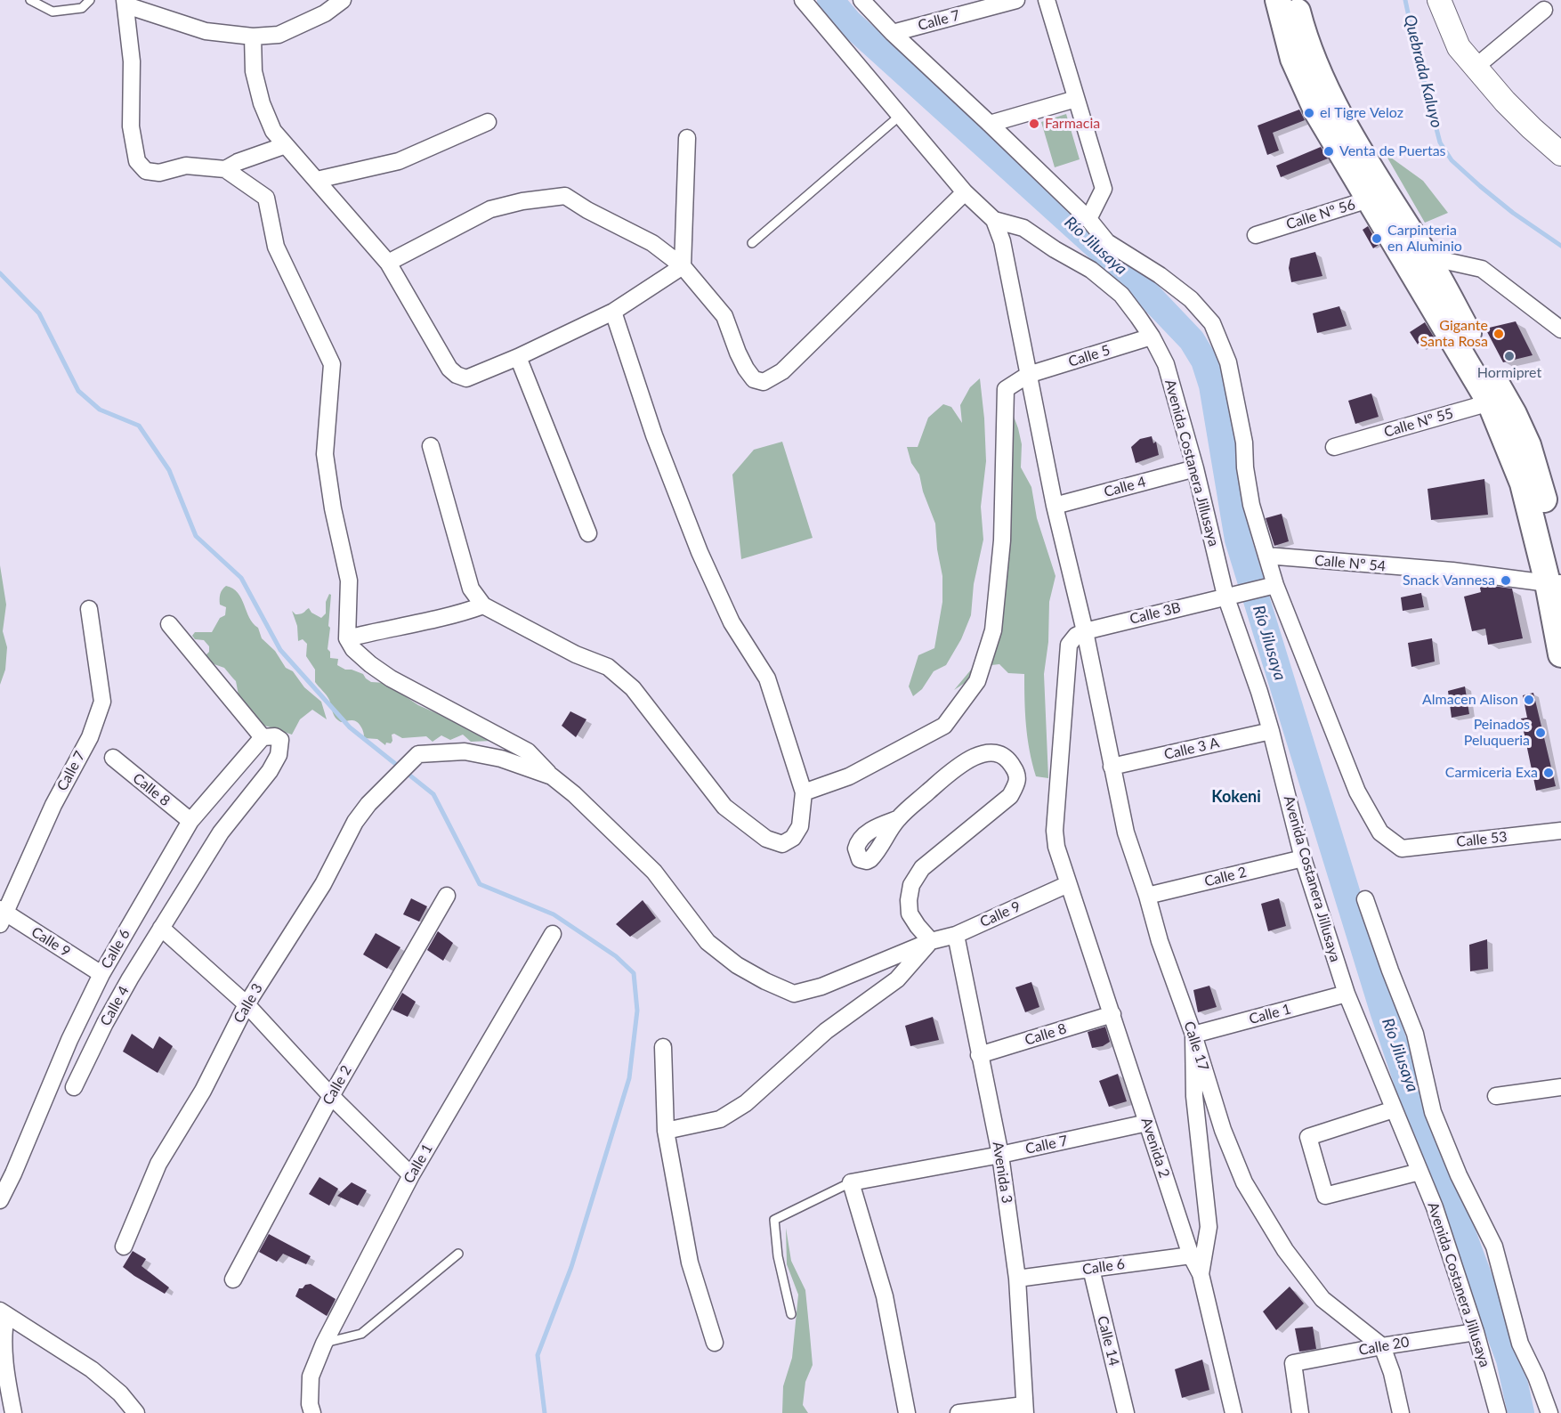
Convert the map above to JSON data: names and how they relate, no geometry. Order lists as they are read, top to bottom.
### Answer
{
  "streets": {
    "street": [
      "Calle 7",
      "Calle Nº 56",
      "Calle 5",
      "Calle Nº 55",
      "Avenida Costanera Jillusaya",
      "Calle 4",
      "Calle Nº 54",
      "Calle 3B",
      "Calle 3 A",
      "Calle 8",
      "Calle 53",
      "Calle 2",
      "Calle 9",
      "Calle 6",
      "Calle 3",
      "Calle 1",
      "Calle 17",
      "Avenida 2",
      "Avenida 3",
      "Calle 14",
      "Calle 20"
    ]
  },
  "crossings": [
    ["Calle 7", "Calle 9"],
    ["Calle 7", "Avenida 2"],
    ["Calle 7", "Avenida 3"],
    ["Calle 5", "Avenida Costanera Jillusaya"],
    ["Calle 5", "Calle 17"],
    ["Avenida Costanera Jillusaya", "Calle 4"],
    ["Avenida Costanera Jillusaya", "Calle 3B"],
    ["Avenida Costanera Jillusaya", "Calle 3 A"],
    ["Avenida Costanera Jillusaya", "Calle 2"],
    ["Avenida Costanera Jillusaya", "Calle 1"],
    ["Avenida Costanera Jillusaya", "Calle 17"],
    ["Avenida Costanera Jillusaya", "Calle 20"],
    ["Calle 4", "Calle 6"],
    ["Calle 4", "Calle 17"],
    ["Calle 3B", "Calle 53"],
    ["Calle 3B", "Calle 17"],
    ["Calle 3B", "Avenida 2"],
    ["Calle 3 A", "Calle 17"],
    ["Calle 8", "Calle 6"],
    ["Calle 8", "Avenida 2"],
    ["Calle 8", "Avenida 3"],
    ["Calle 2", "Calle 17"],
    ["Calle 9", "Calle 6"],
    ["Calle 9", "Calle 3"],
    ["Calle 9", "Avenida 2"],
    ["Calle 9", "Avenida 3"],
    ["Calle 6", "Avenida 2"],
    ["Calle 6", "Avenida 3"],
    ["Calle 6", "Calle 14"],
    ["Calle 1", "Calle 17"],
    ["Calle 17", "Avenida 2"],
    ["Calle 17", "Calle 20"]
  ],
  "districts": ["Kokeni"],
  "water": ["Quebrada Kaluyo", "Río Jilusaya"],
  "places": [
    "el Tigre Veloz",
    "Farmacia",
    "Venta de Puertas",
    "Carpinteria en Aluminio",
    "Gigante Santa Rosa",
    "Hormipret",
    "Snack Vannesa",
    "Almacen Alison",
    "Peinados Peluqueria",
    "Carmiceria Exa"
  ]
}
